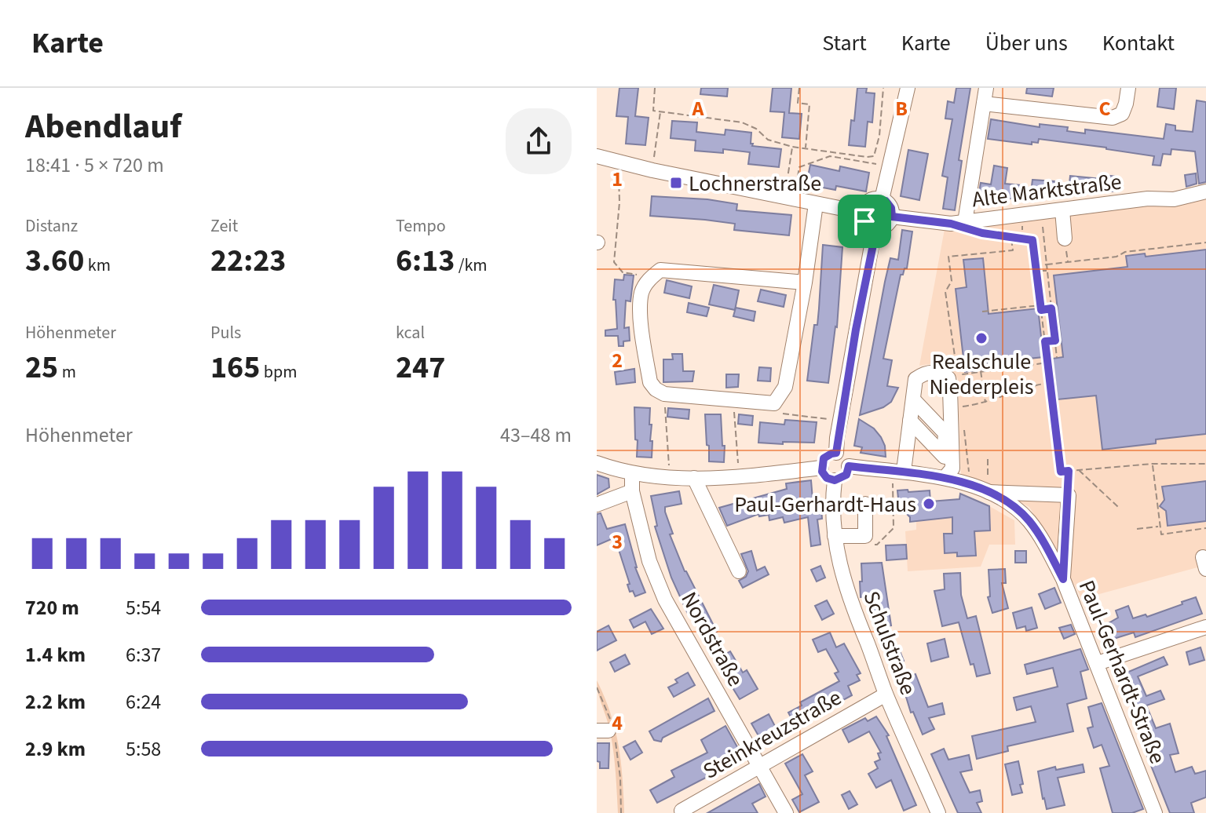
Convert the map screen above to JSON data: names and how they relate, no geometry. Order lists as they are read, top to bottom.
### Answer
{
  "streets": {
    "street": [
      "Alte Marktstraße",
      "Nordstraße",
      "Schulstraße",
      "Paul-Gerhardt-Straße",
      "Steinkreuzstraße"
    ]
  },
  "crossings": [
    ["Nordstraße", "Steinkreuzstraße"],
    ["Schulstraße", "Paul-Gerhardt-Straße"],
    ["Schulstraße", "Steinkreuzstraße"]
  ],
  "places": {
    "transit": ["Lochnerstraße"],
    "other": ["Realschule Niederpleis", "Paul-Gerhardt-Haus"]
  },
  "page": {
    "header": "Karte",
    "nav": [
      "Start",
      "Karte",
      "Über uns",
      "Kontakt"
    ],
    "heading": ["Abendlauf", "18:41 · 5 × 720 m"],
    "stats": [
      ["Distanz", "3.60 km"],
      ["Zeit", "22:23"],
      ["Tempo", "6:13 /km"],
      ["Höhenmeter", "25 m"],
      ["Puls", "165 bpm"],
      ["kcal", "247"]
    ],
    "chart": ["Höhenmeter", "43–48 m"],
    "list": [
      {
        "name": "720 m",
        "note": "5:54"
      },
      {
        "name": "1.4 km",
        "note": "6:37"
      },
      {
        "name": "2.2 km",
        "note": "6:24"
      },
      {
        "name": "2.9 km",
        "note": "5:58"
      }
    ]
  },
  "grid": {
    "columns": ["A", "B", "C"],
    "rows": [
      "1",
      "2",
      "3",
      "4"
    ]
  }
}
